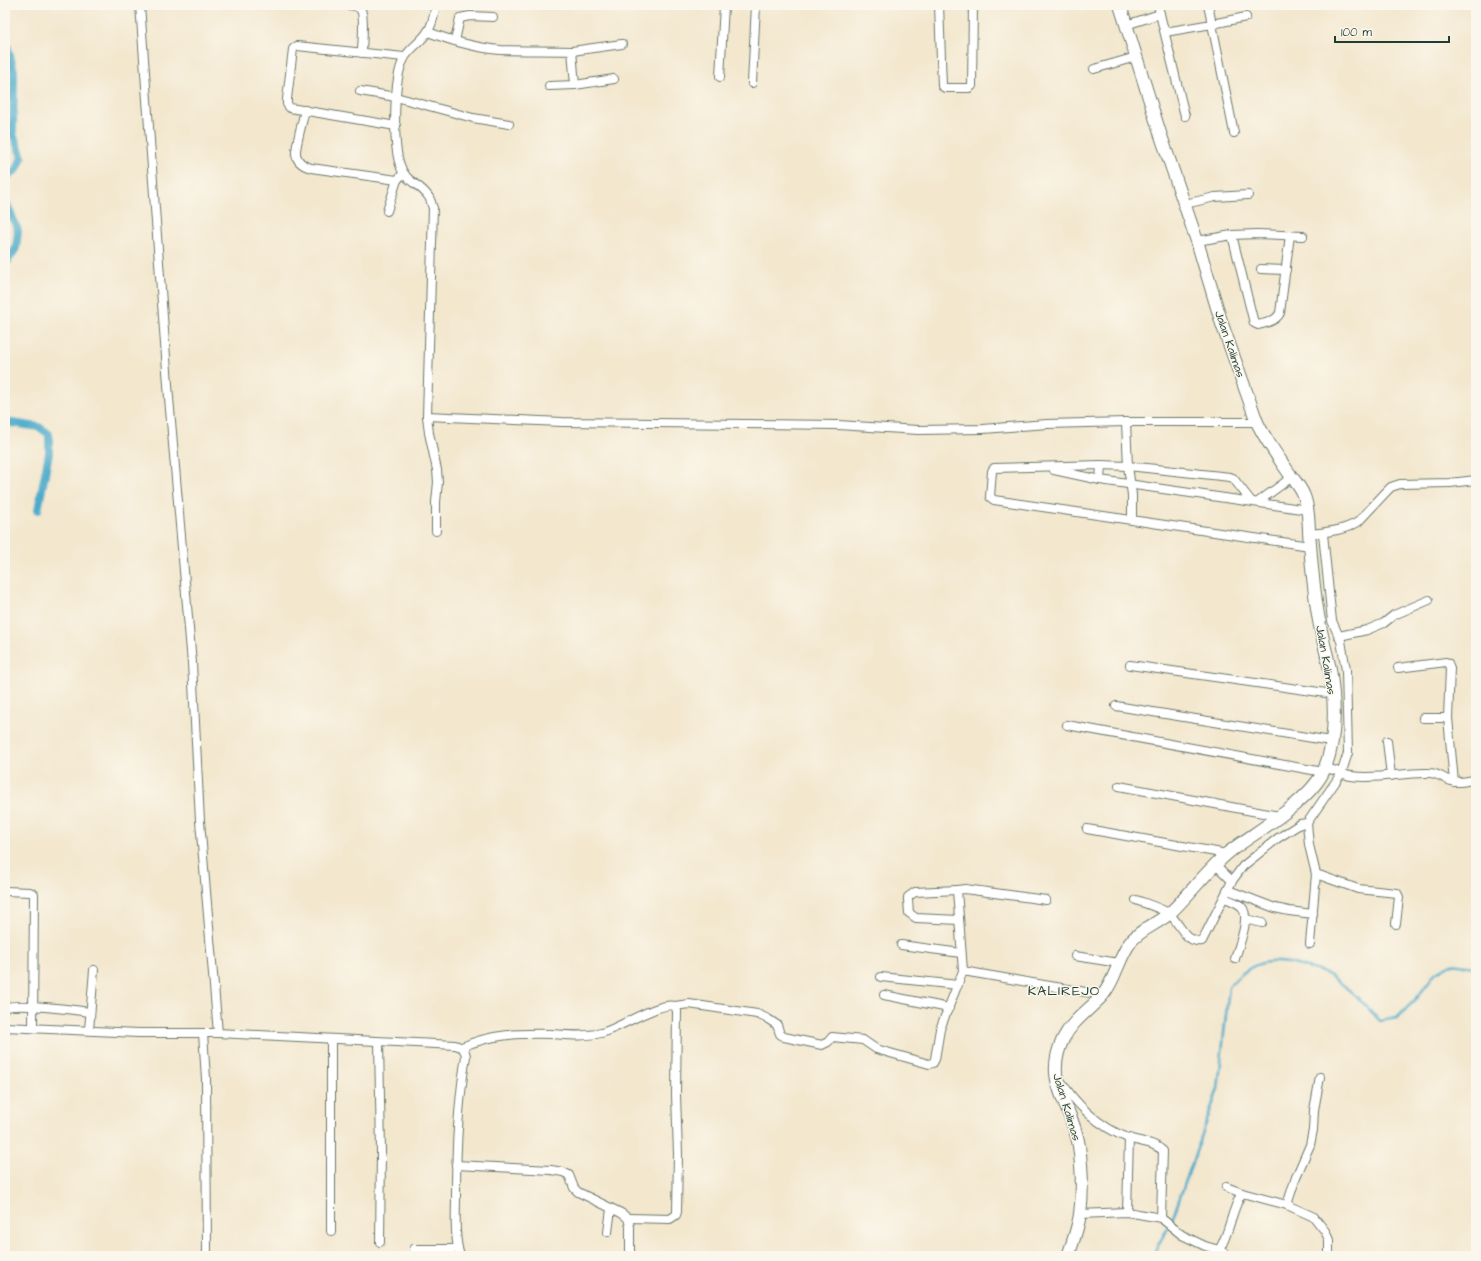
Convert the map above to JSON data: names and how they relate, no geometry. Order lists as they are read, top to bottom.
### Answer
{
  "streets": {
    "street": ["Jalan Kalimas"]
  },
  "districts": ["KALIREJO"],
  "scale_bar": "100 m"
}
